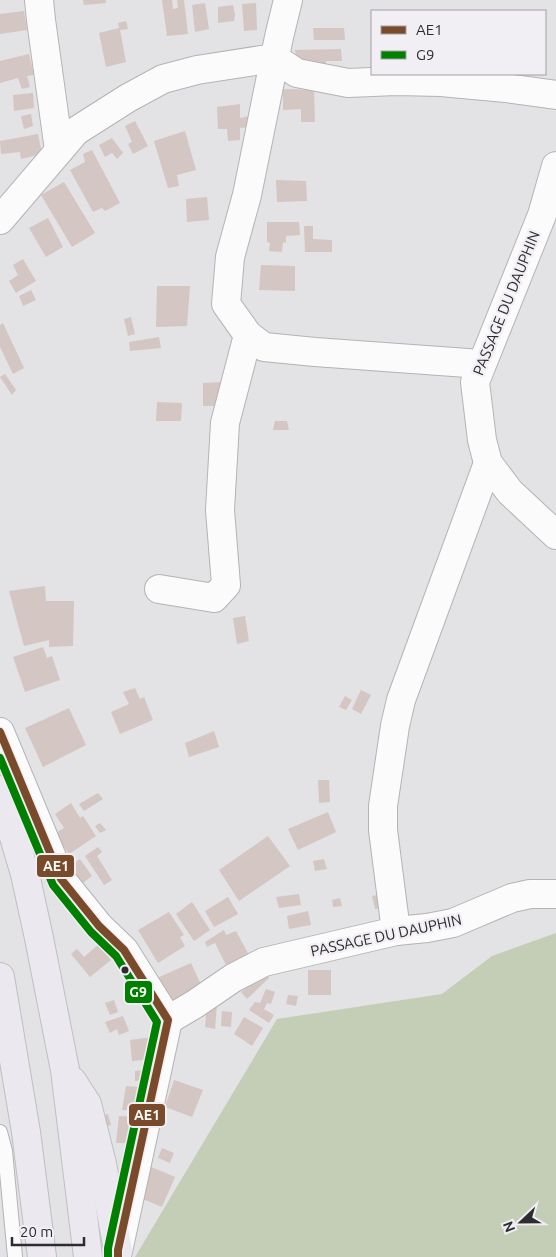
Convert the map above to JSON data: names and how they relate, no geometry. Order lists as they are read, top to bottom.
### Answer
{
  "streets": {
    "street": ["PASSAGE DU DAUPHIN"]
  },
  "lines": ["transit line AE1", "transit line G9"],
  "legend": ["AE1", "G9"],
  "scale_bar": "20 m",
  "north": "left"
}
